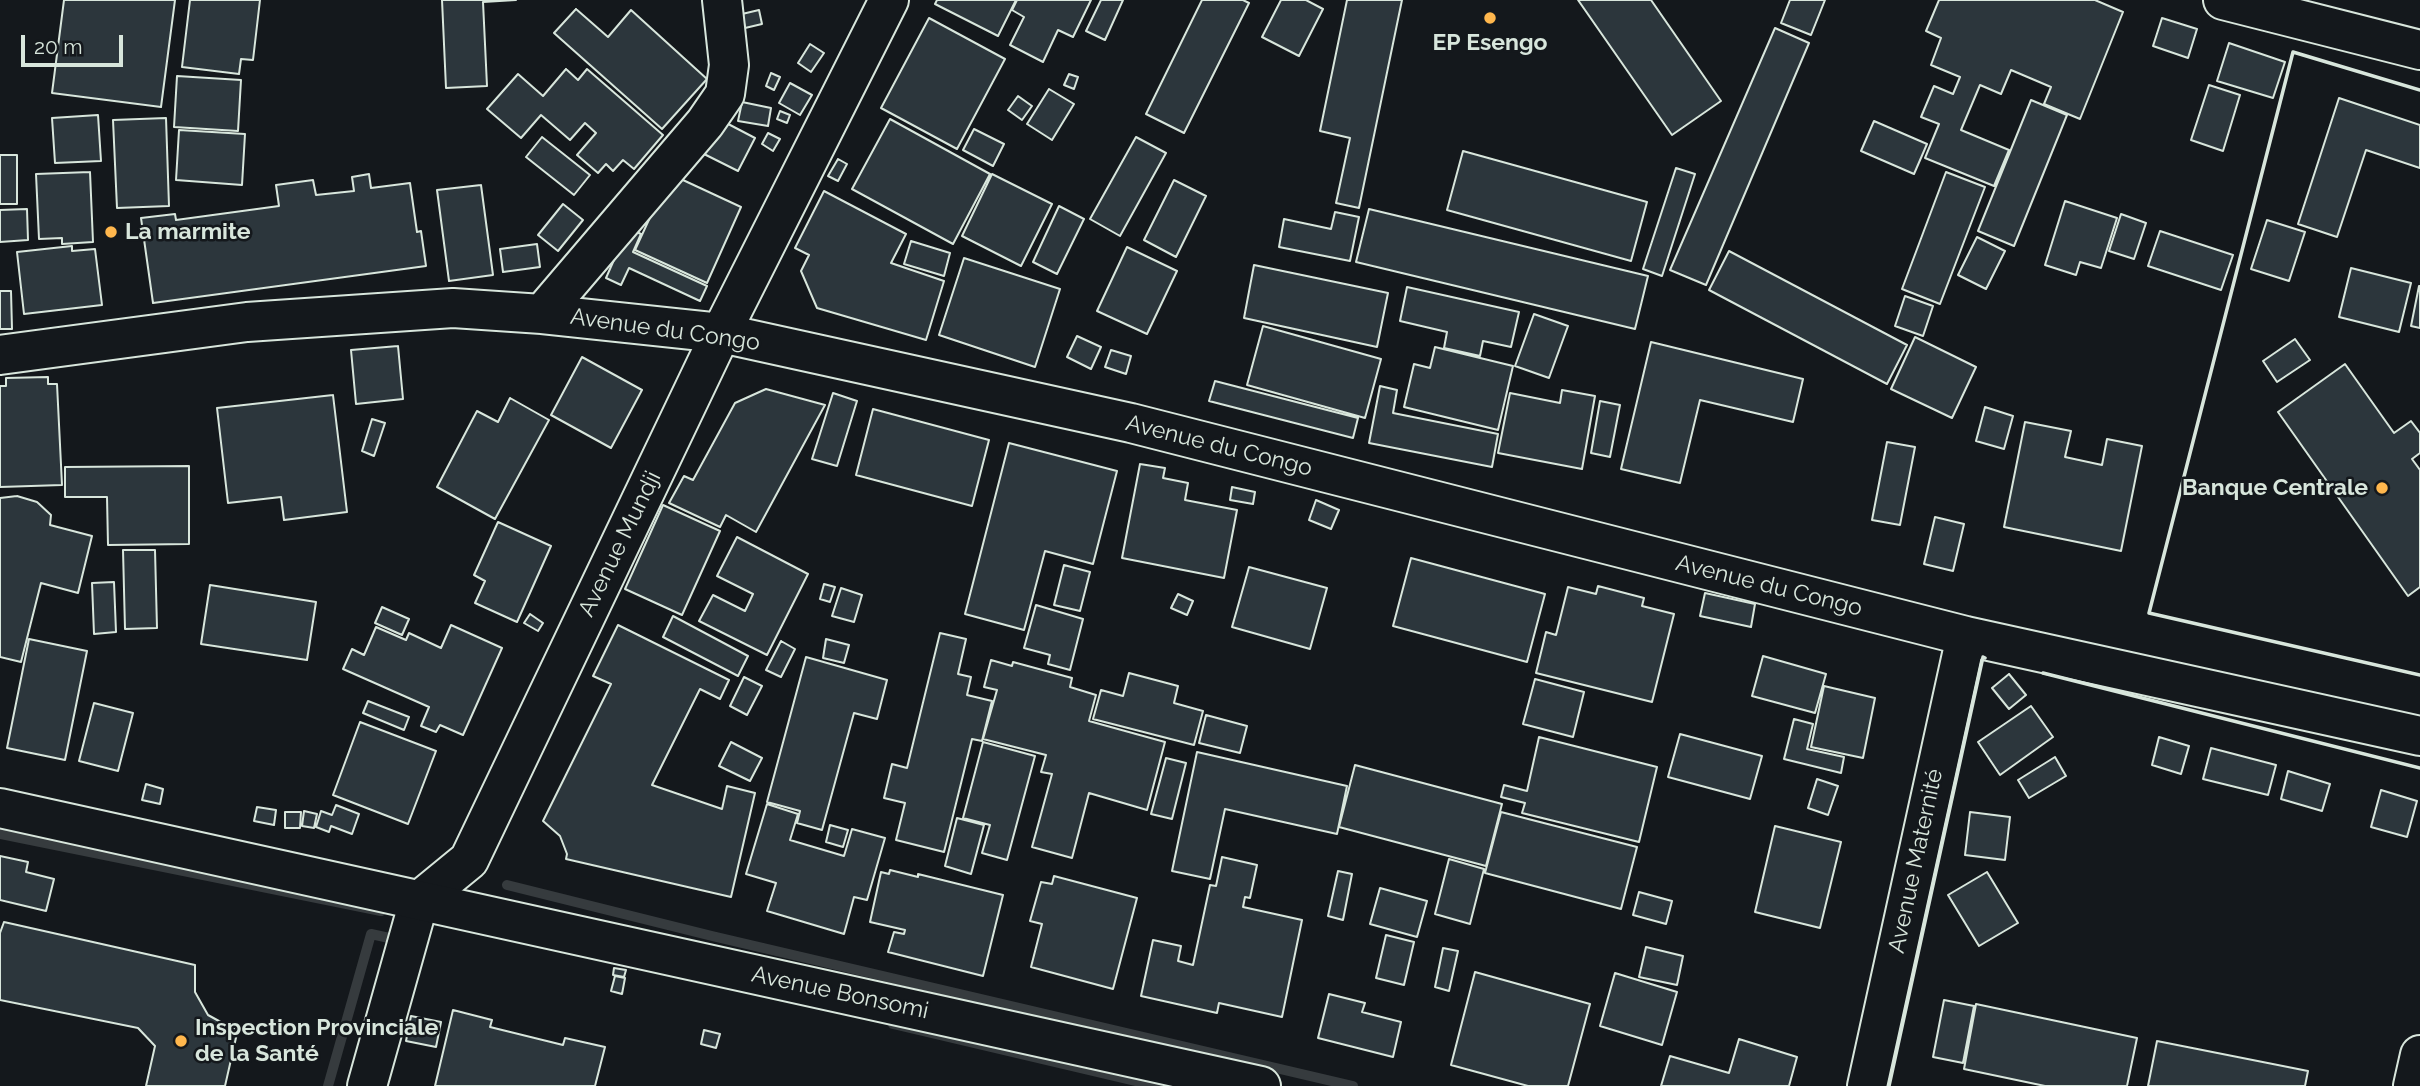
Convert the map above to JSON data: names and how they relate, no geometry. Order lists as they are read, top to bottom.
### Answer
{
  "streets": {
    "street": [
      "Avenue du Congo",
      "Avenue Mundji",
      "Avenue Maternité",
      "Avenue Bonsomi"
    ]
  },
  "crossings": [
    ["Avenue du Congo", "Avenue Mundji"],
    ["Avenue du Congo", "Avenue Maternité"],
    ["Avenue Mundji", "Avenue Bonsomi"]
  ],
  "places": [
    "EP Esengo",
    "La marmite",
    "Banque Centrale",
    "Inspection Provinciale de la Santé"
  ],
  "scale_bar": "20 m"
}
